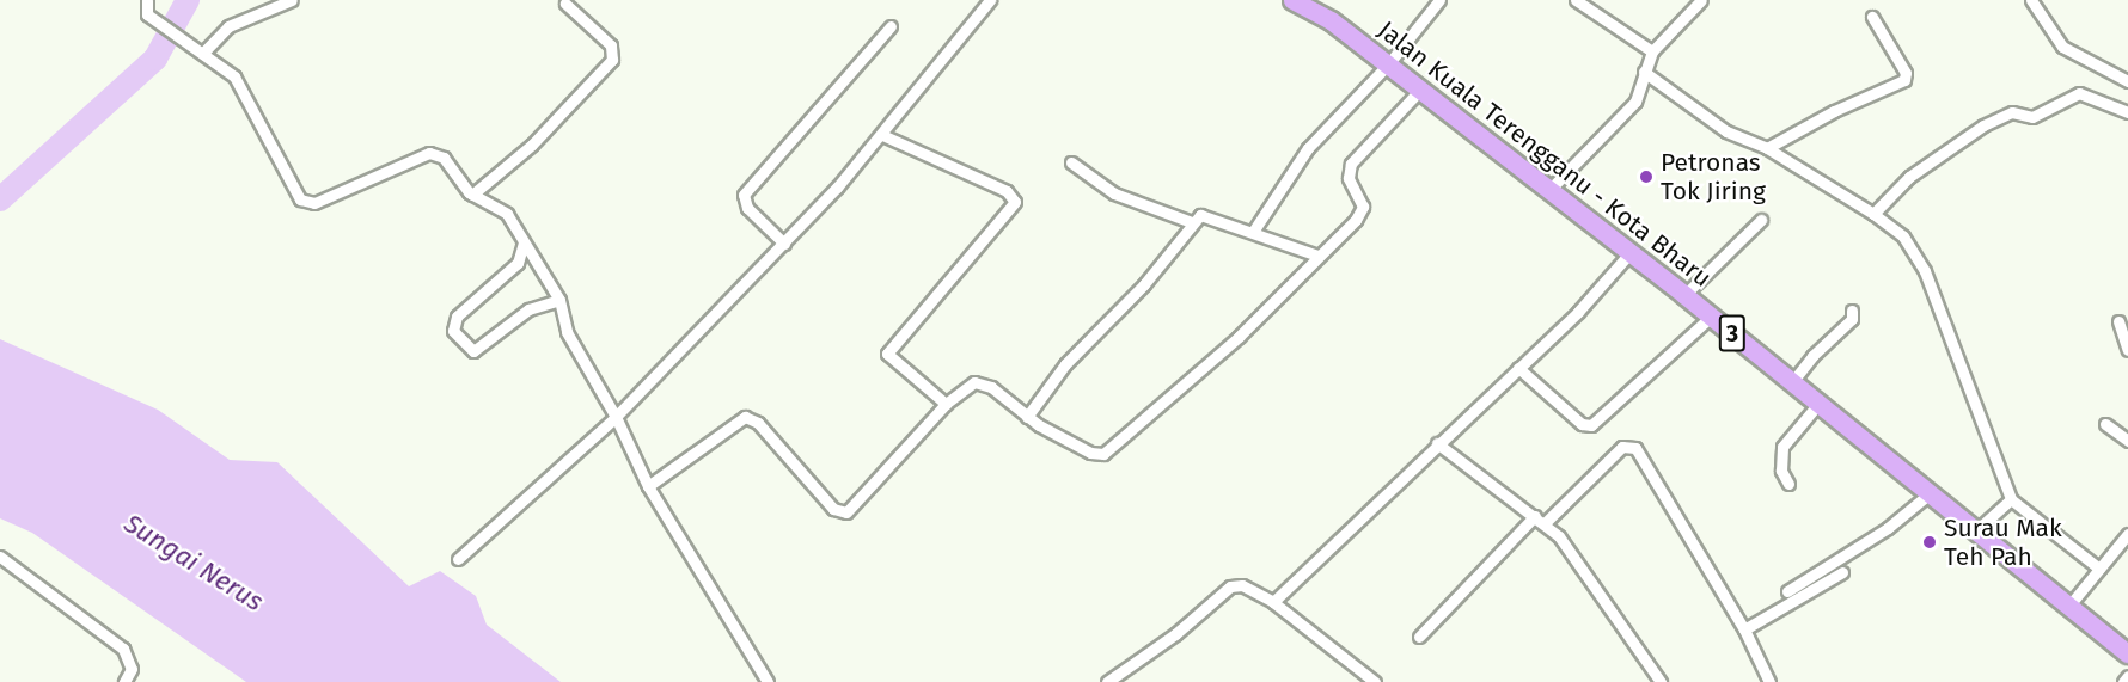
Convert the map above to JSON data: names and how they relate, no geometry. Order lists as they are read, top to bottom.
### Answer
{
  "streets": {
    "highway": ["Jalan Kuala Terengganu - Kota Bharu", "3"]
  },
  "crossings": [
    ["Jalan Kuala Terengganu - Kota Bharu", "3"]
  ],
  "water": ["Sungai Nerus"],
  "places": ["Petronas Tok Jiring", "Surau Mak Teh Pah"]
}
